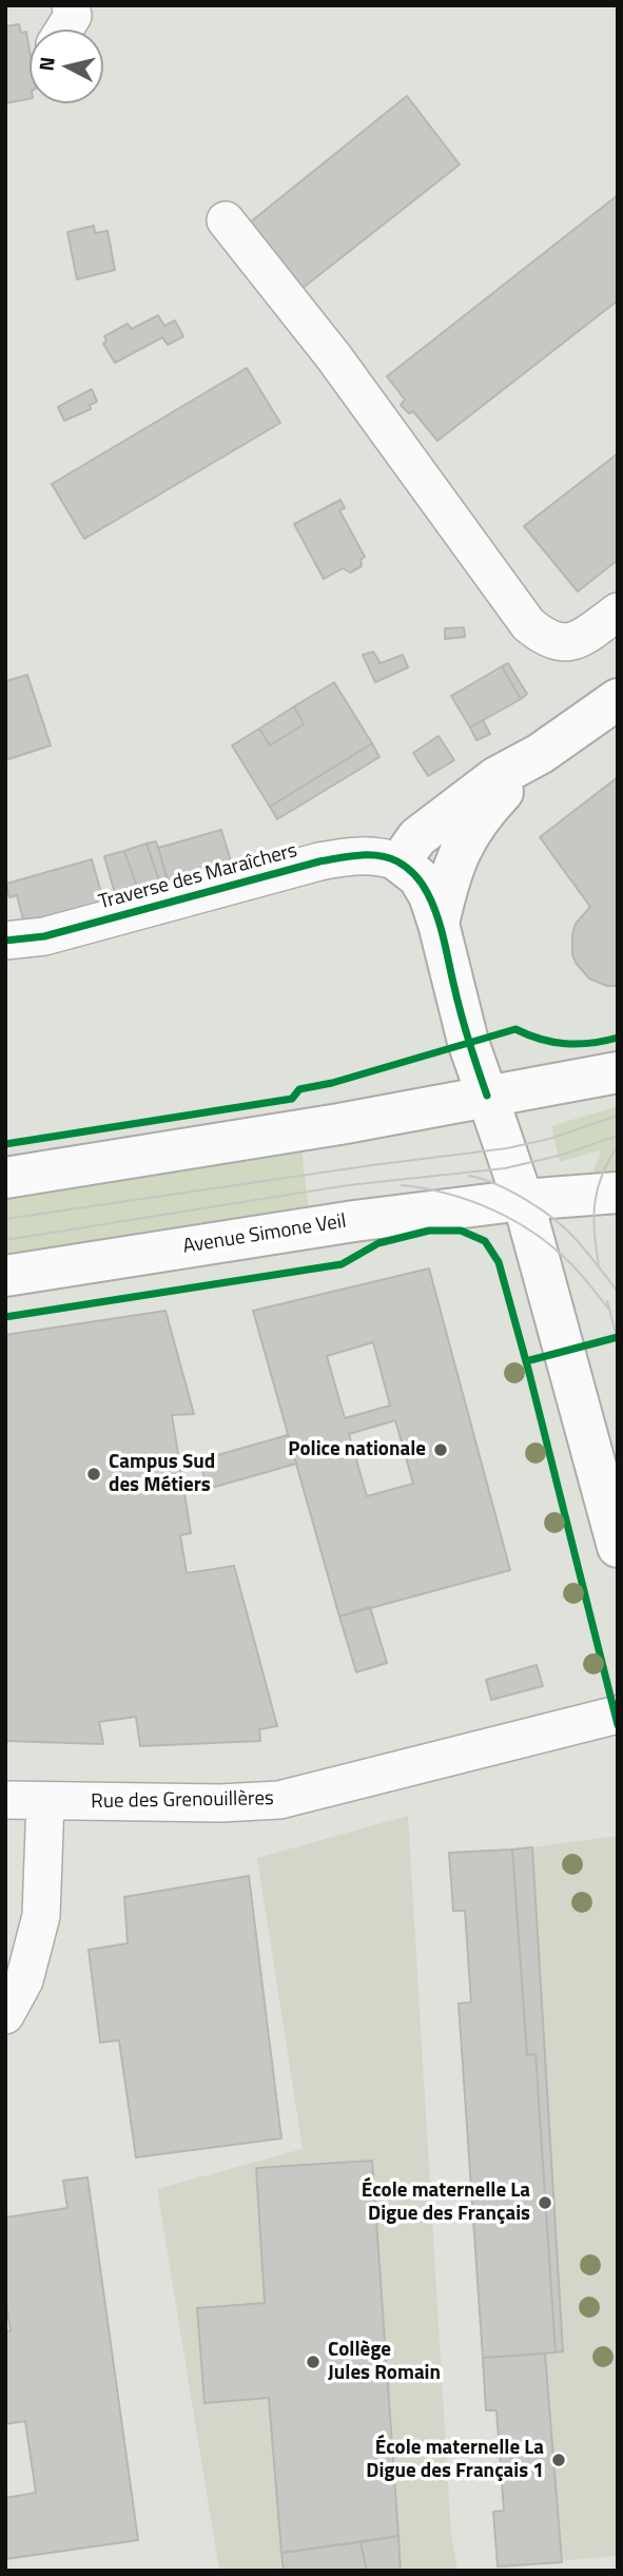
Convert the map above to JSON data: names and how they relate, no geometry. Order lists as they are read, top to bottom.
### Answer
{
  "streets": {
    "main road": ["Avenue Simone Veil"],
    "street": ["Traverse des Maraîchers", "Rue des Grenouillères"]
  },
  "places": [
    "Police nationale",
    "Campus Sud des Métiers",
    "École maternelle La Digue des Français",
    "Collège Jules Romain",
    "École maternelle La Digue des Français 1"
  ],
  "north": "left"
}
